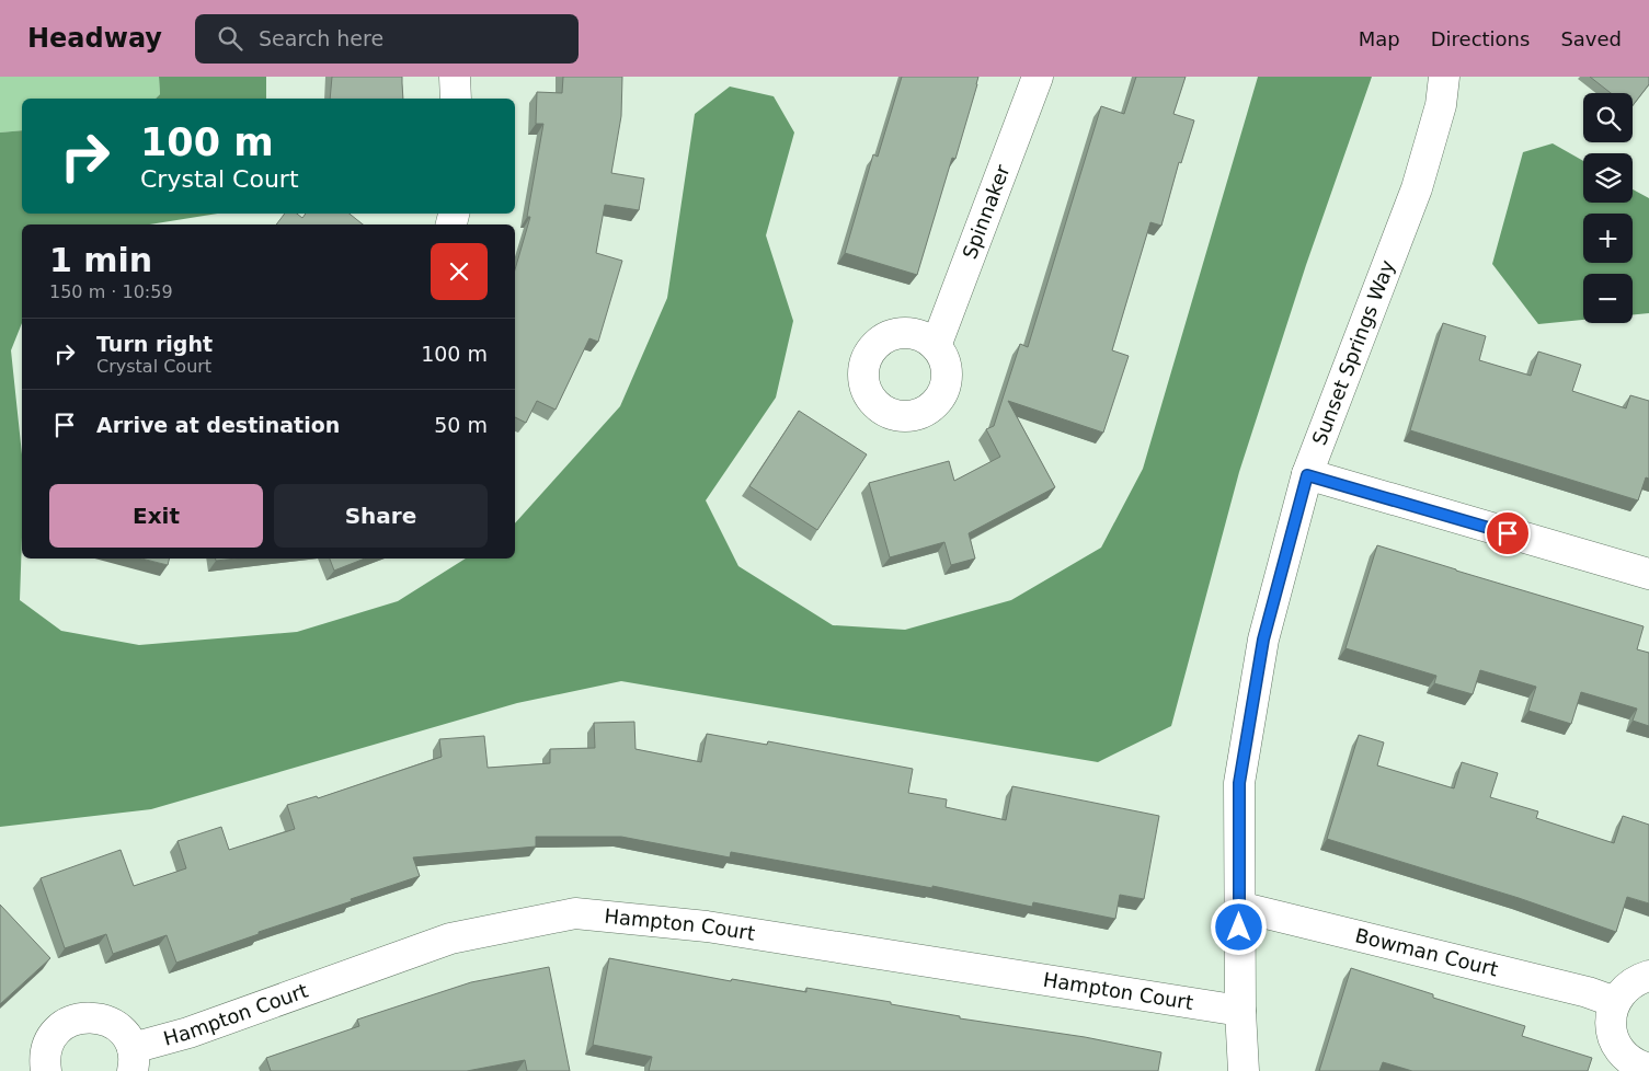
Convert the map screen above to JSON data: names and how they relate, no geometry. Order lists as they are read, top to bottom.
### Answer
{
  "streets": {
    "street": [
      "Spinnaker",
      "Sunset Springs Way",
      "Hampton Court",
      "Bowman Court"
    ]
  },
  "crossings": [
    ["Sunset Springs Way", "Hampton Court"],
    ["Sunset Springs Way", "Bowman Court"]
  ],
  "page": {
    "header": "Headway",
    "search": "Search here",
    "nav": ["Map", "Directions", "Saved"],
    "map_buttons": ["+", "−"],
    "turn": ["100 m", "Crystal Court"],
    "heading": ["1 min", "150 m · 10:59"],
    "list": [
      {
        "name": "Turn right",
        "note": "Crystal Court",
        "value": "100 m"
      },
      {
        "name": "Arrive at destination",
        "value": "50 m"
      }
    ],
    "buttons": ["Exit", "Share"]
  }
}
